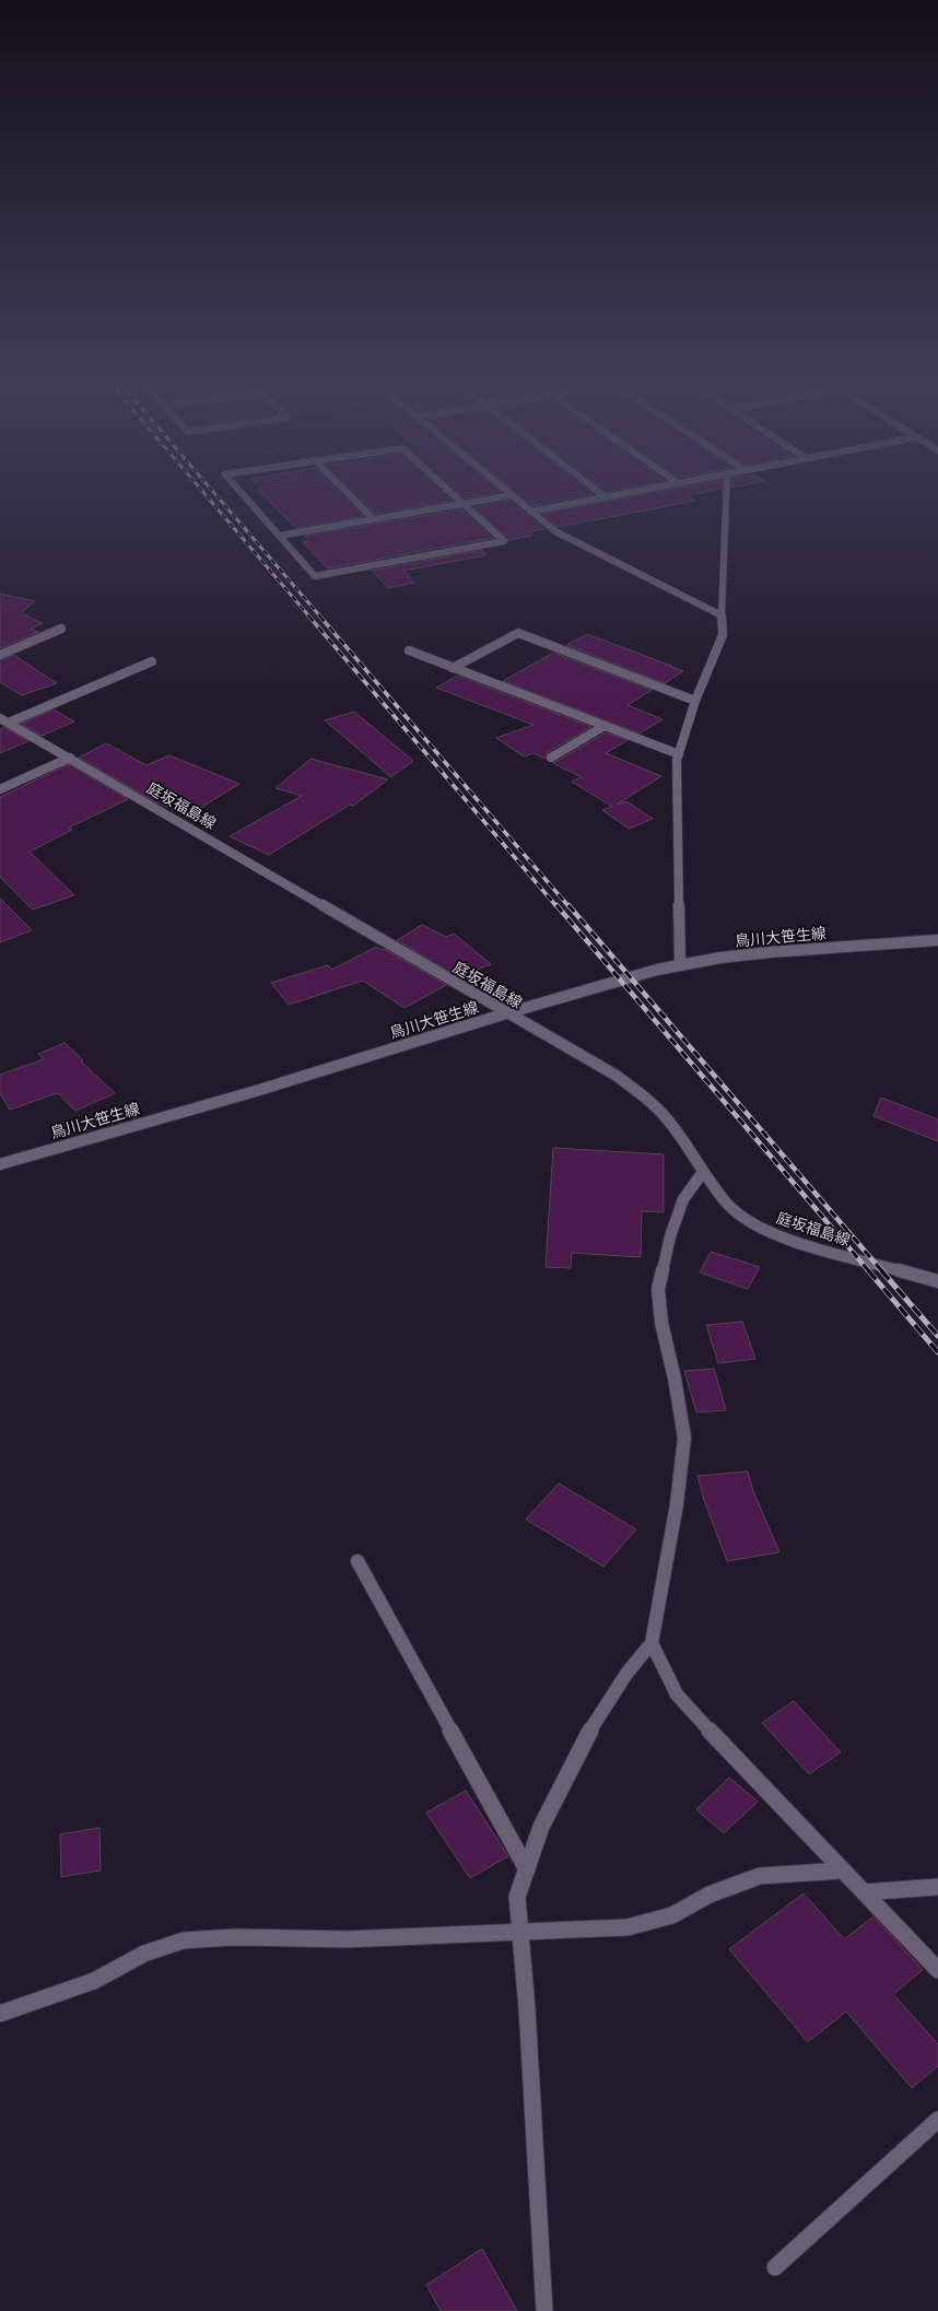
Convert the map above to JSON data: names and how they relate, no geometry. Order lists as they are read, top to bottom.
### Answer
{
  "streets": {
    "street": ["庭坂福島線", "鳥川大笹生線"]
  },
  "crossings": [
    ["庭坂福島線", "鳥川大笹生線"]
  ]
}
